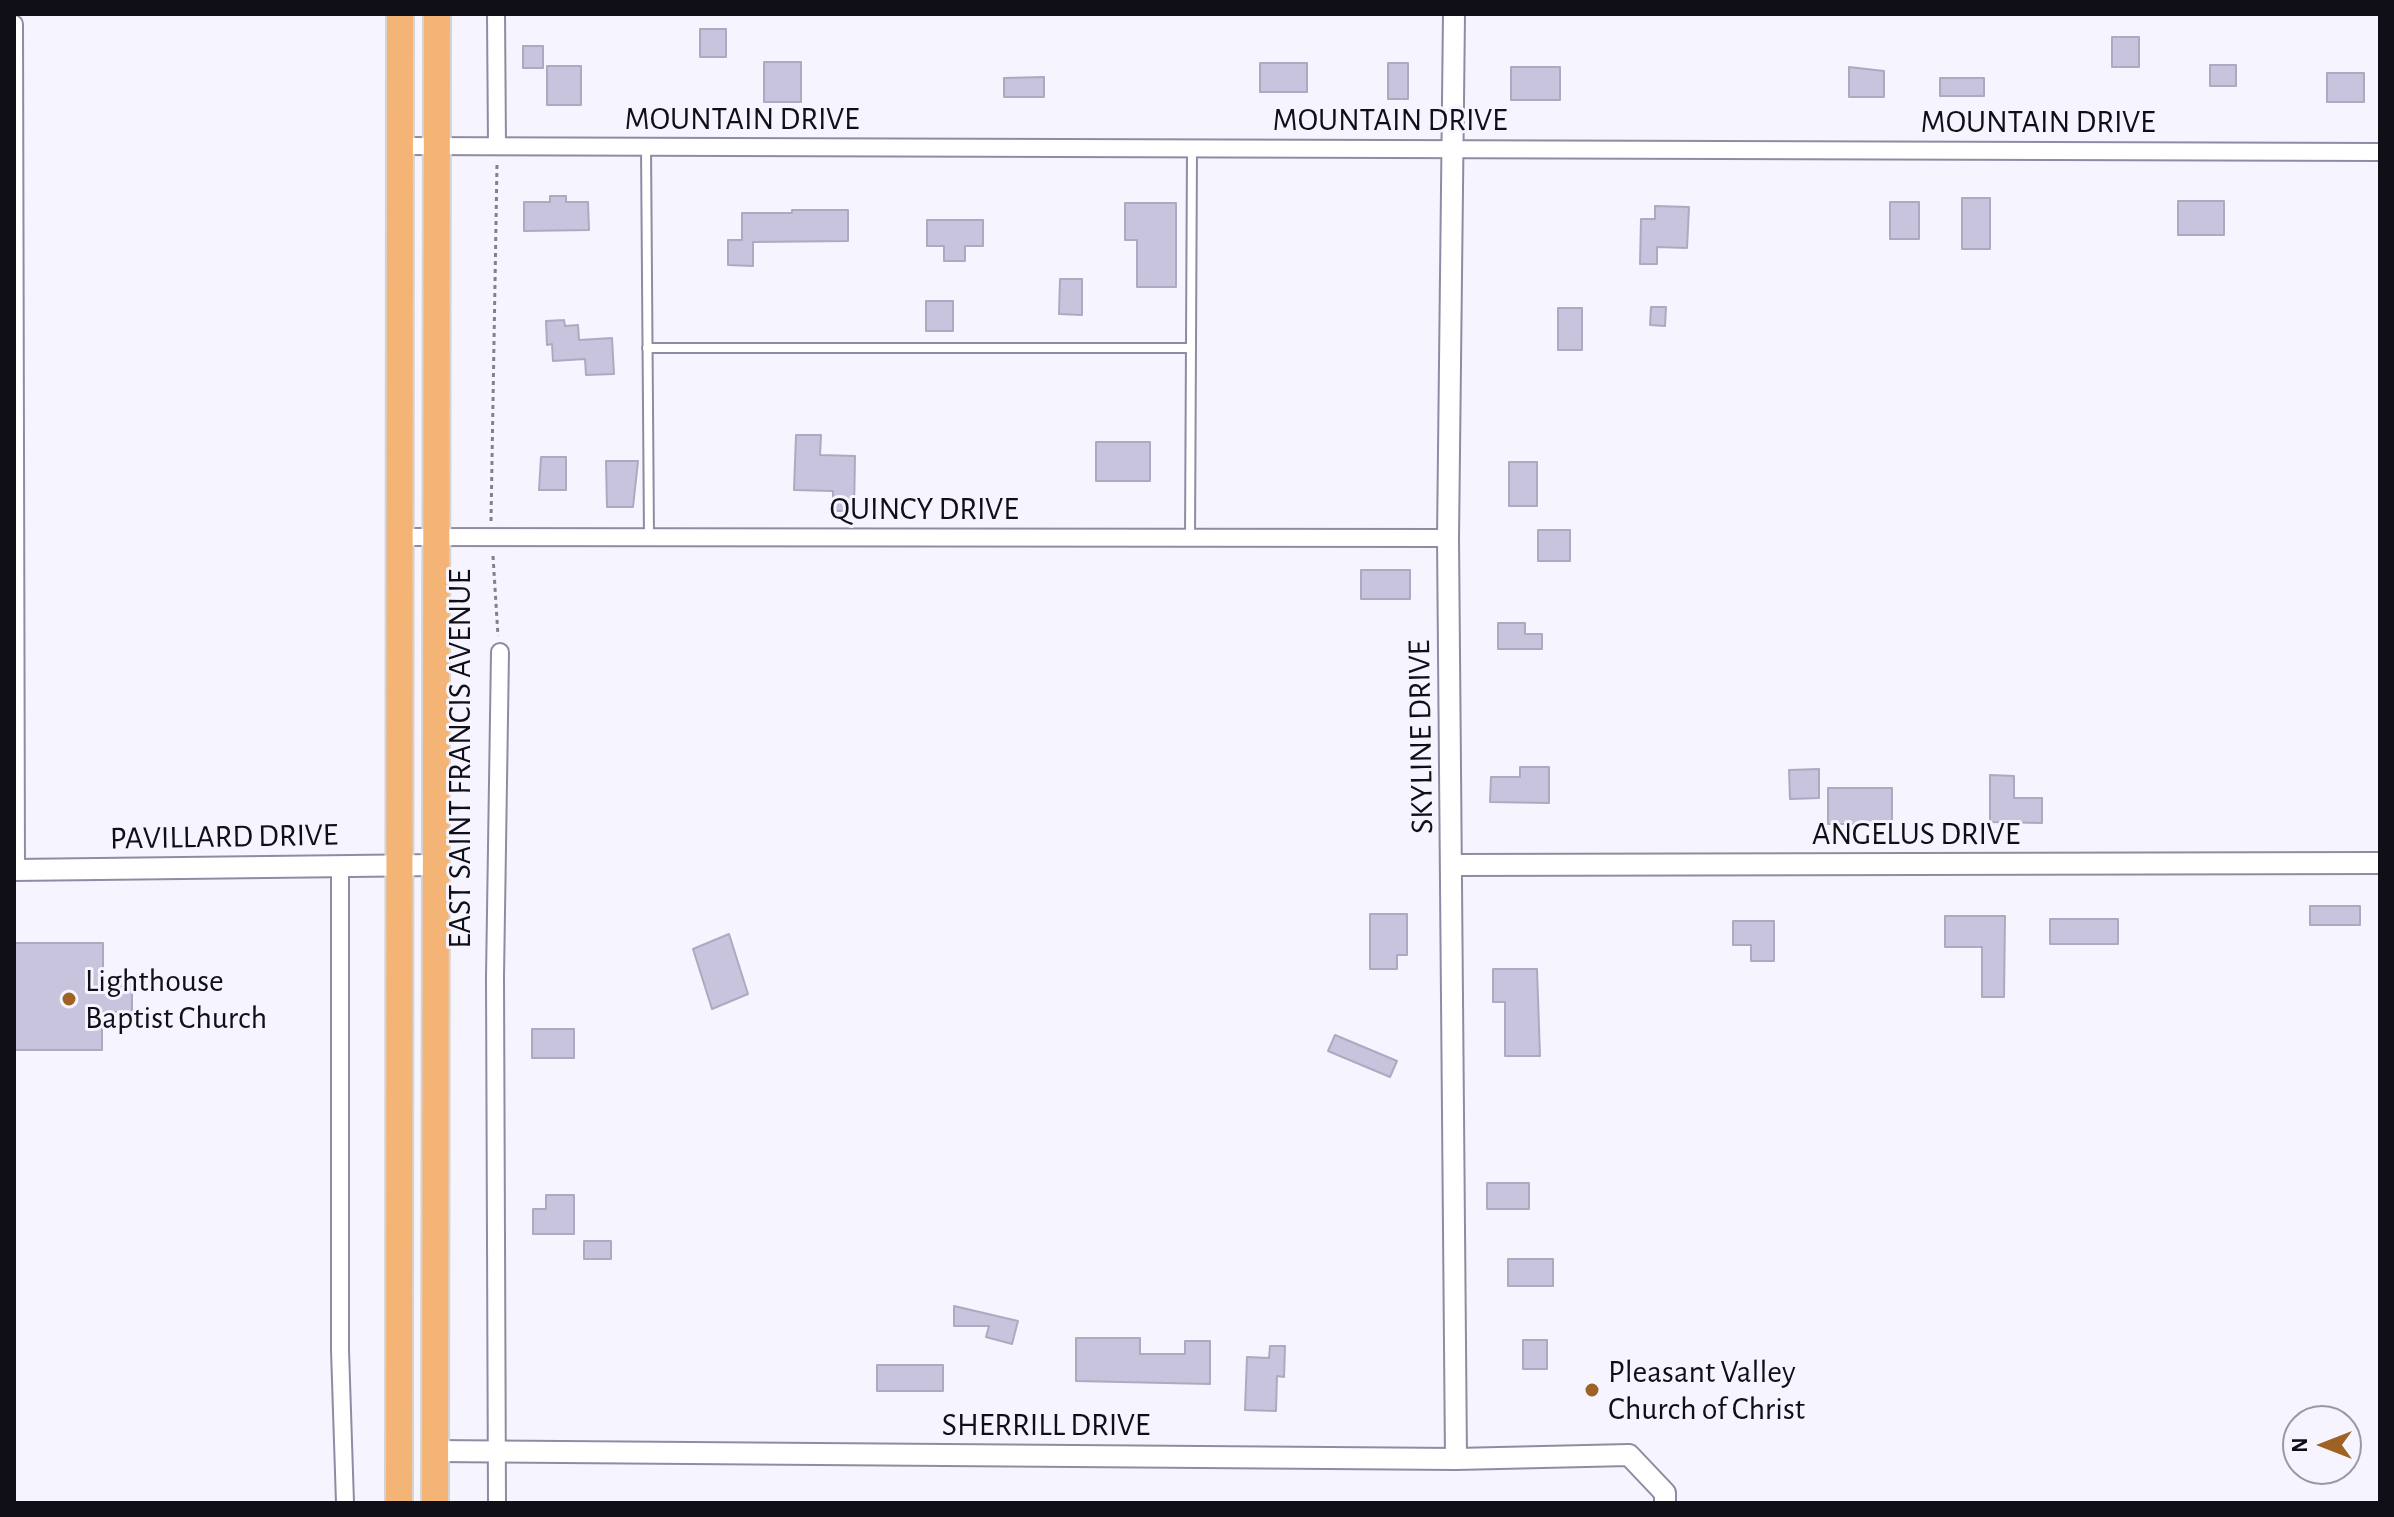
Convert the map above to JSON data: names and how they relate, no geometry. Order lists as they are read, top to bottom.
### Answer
{
  "streets": {
    "highway": ["EAST SAINT FRANCIS AVENUE"],
    "street": [
      "MOUNTAIN DRIVE",
      "QUINCY DRIVE",
      "SKYLINE DRIVE",
      "ANGELUS DRIVE",
      "PAVILLARD DRIVE",
      "SHERRILL DRIVE"
    ]
  },
  "crossings": [
    ["MOUNTAIN DRIVE", "SKYLINE DRIVE"],
    ["MOUNTAIN DRIVE", "EAST SAINT FRANCIS AVENUE"],
    ["QUINCY DRIVE", "SKYLINE DRIVE"],
    ["QUINCY DRIVE", "EAST SAINT FRANCIS AVENUE"],
    ["SKYLINE DRIVE", "ANGELUS DRIVE"],
    ["SKYLINE DRIVE", "SHERRILL DRIVE"],
    ["EAST SAINT FRANCIS AVENUE", "PAVILLARD DRIVE"],
    ["EAST SAINT FRANCIS AVENUE", "SHERRILL DRIVE"]
  ],
  "places": ["Lighthouse Baptist Church", "Pleasant Valley Church of Christ"],
  "north": "left"
}
